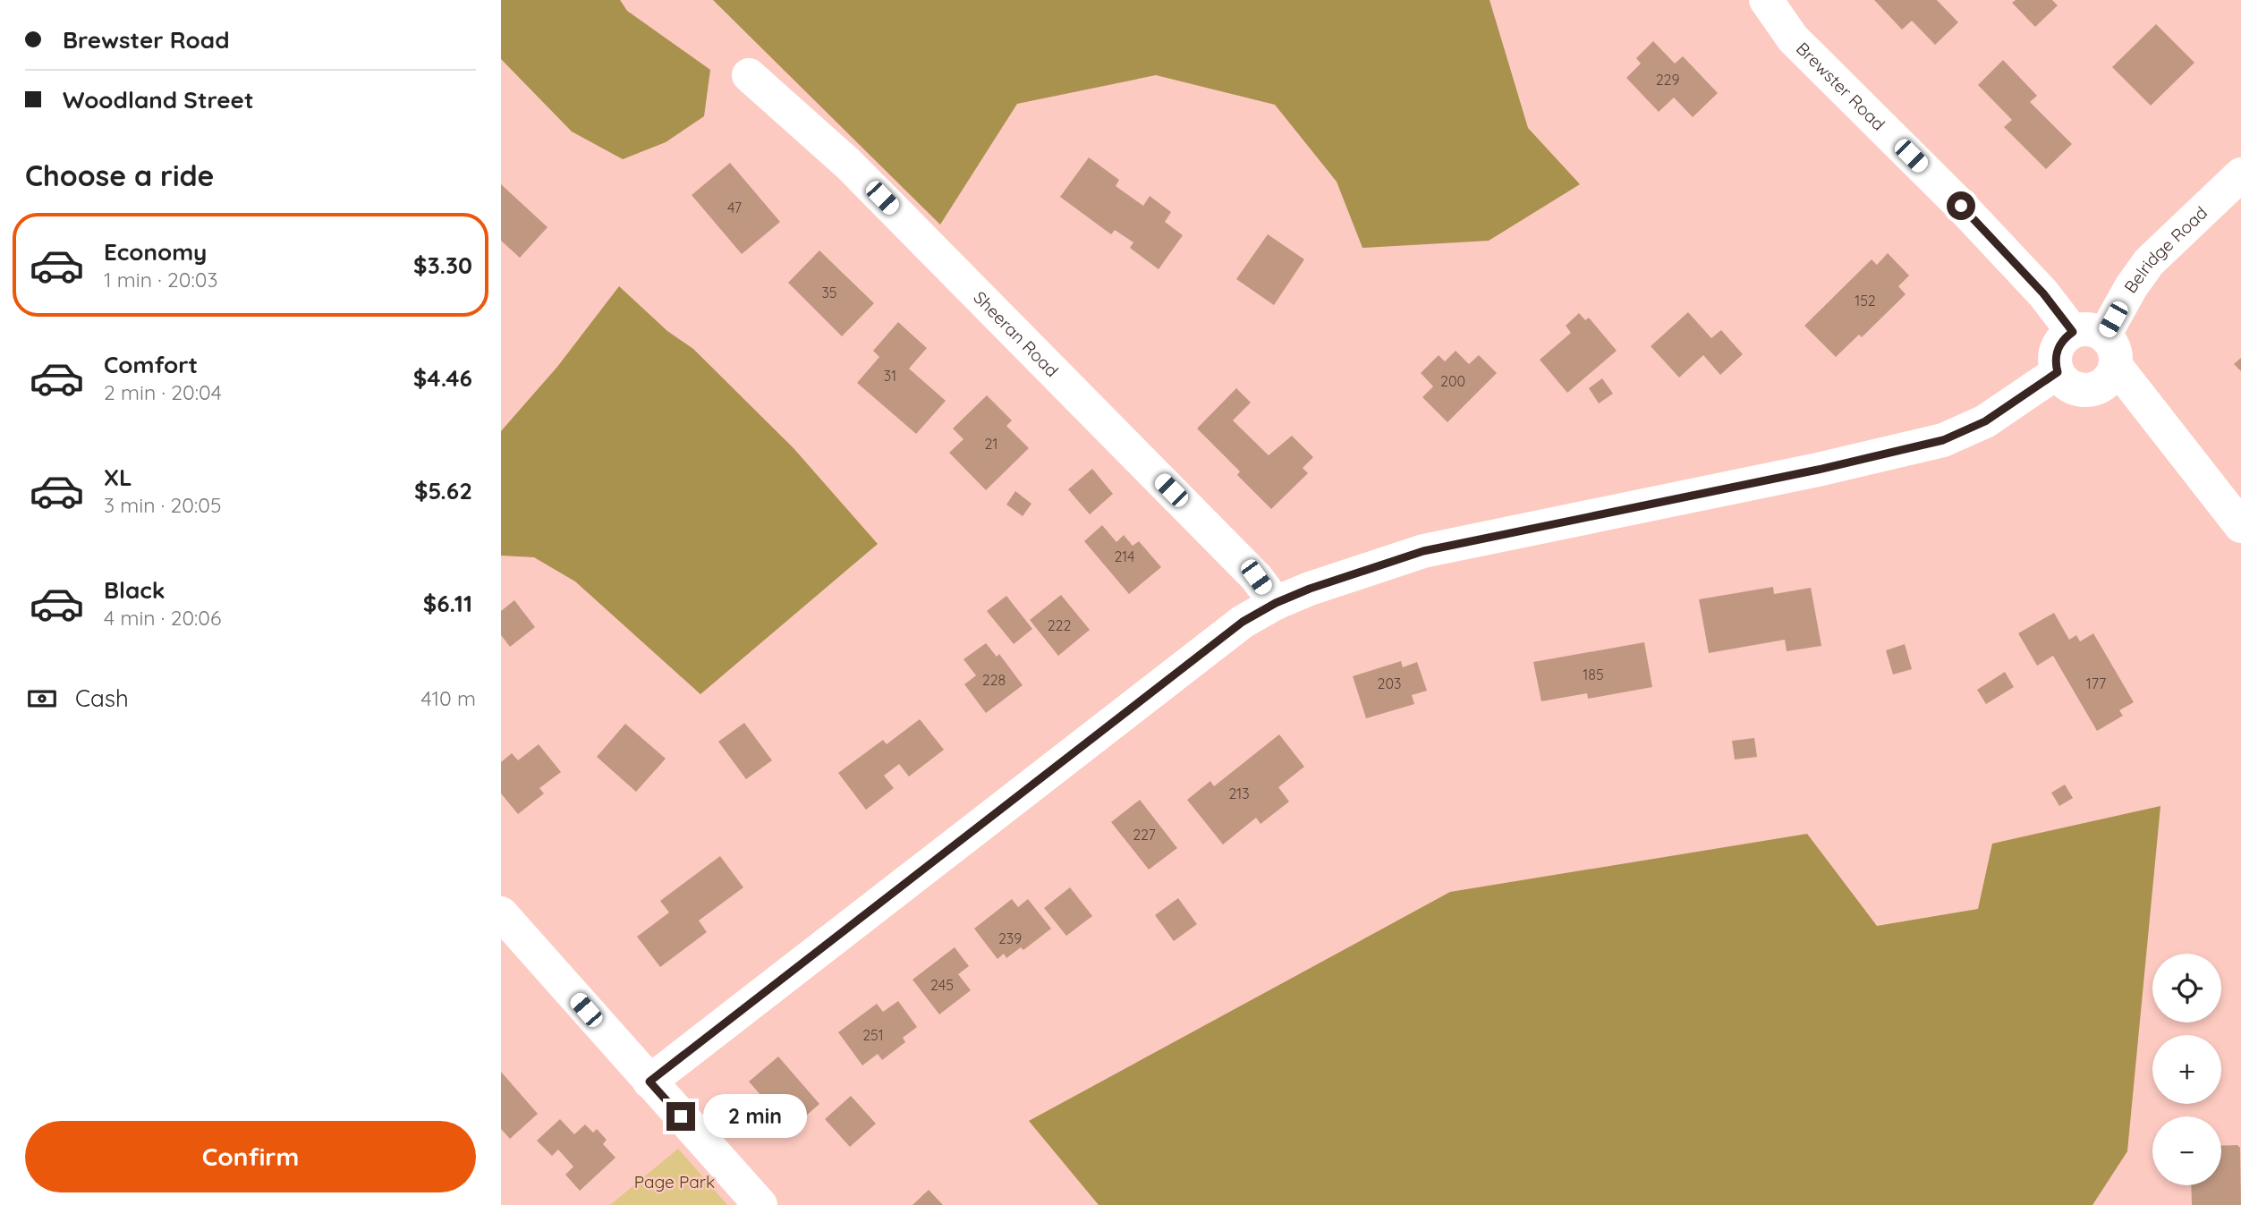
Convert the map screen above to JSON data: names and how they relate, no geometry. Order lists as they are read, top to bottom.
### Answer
{
  "streets": {
    "street": ["Brewster Road", "Belridge Road", "Sheeran Road"]
  },
  "crossings": [
    ["Brewster Road", "Belridge Road"]
  ],
  "parks": ["Page Park"],
  "house_numbers": [
    "229",
    "47",
    "35",
    "152",
    "31",
    "200",
    "21",
    "214",
    "222",
    "185",
    "228",
    "203",
    "177",
    "213",
    "227",
    "239",
    "245",
    "251"
  ],
  "page": {
    "banner": ["Brewster Road", "Woodland Street"],
    "heading": "Choose a ride",
    "list": [
      {
        "name": "Economy",
        "note": "1 min · 20:03",
        "value": "$3.30"
      },
      {
        "name": "Comfort",
        "note": "2 min · 20:04",
        "value": "$4.46"
      },
      {
        "name": "XL",
        "note": "3 min · 20:05",
        "value": "$5.62"
      },
      {
        "name": "Black",
        "note": "4 min · 20:06",
        "value": "$6.11"
      }
    ],
    "pay": ["Cash", "410 m"],
    "map_buttons": ["+", "−"],
    "bubble": "2 min",
    "buttons": "Confirm"
  }
}
